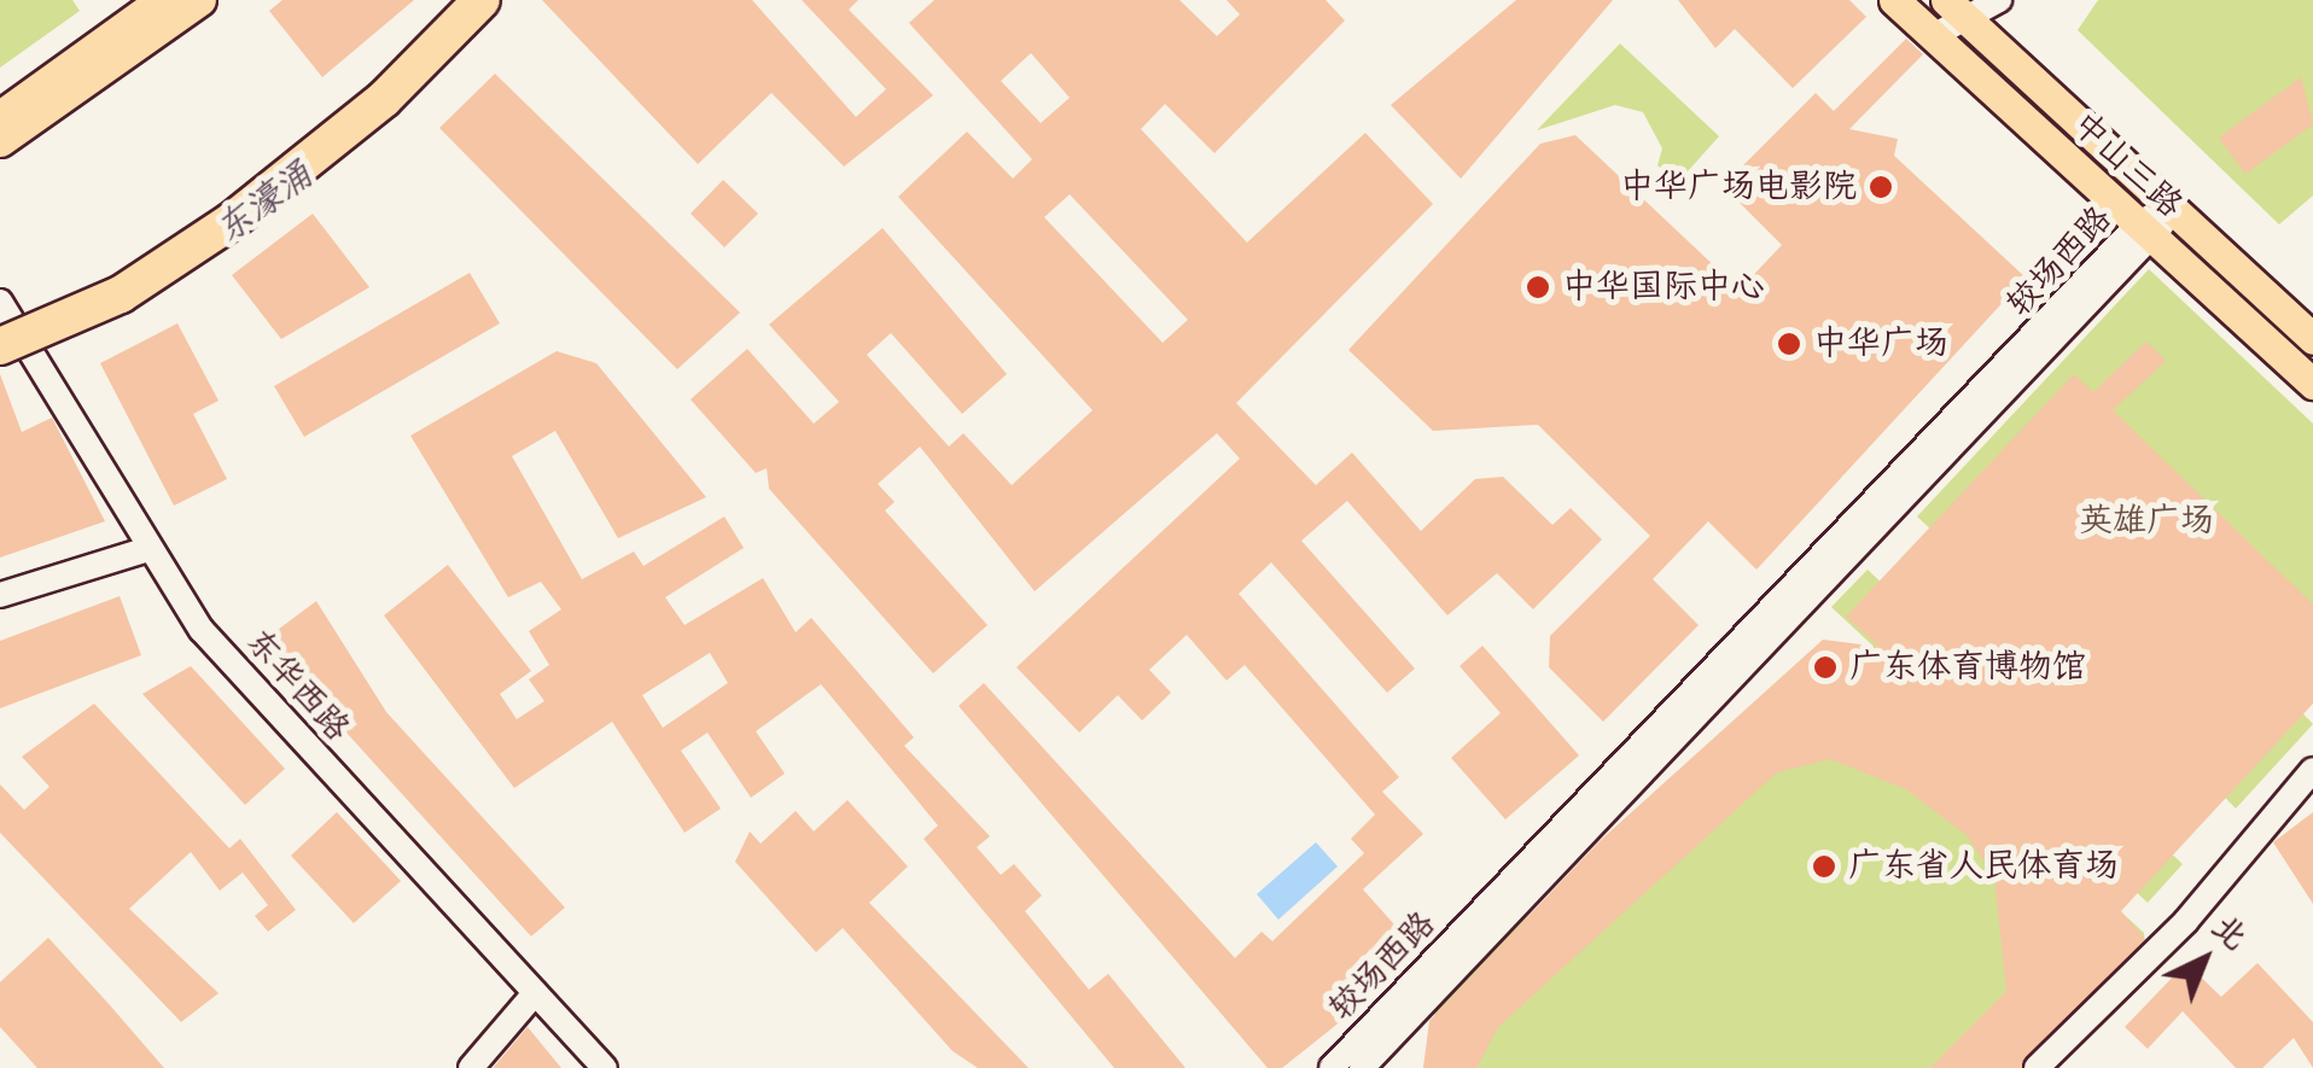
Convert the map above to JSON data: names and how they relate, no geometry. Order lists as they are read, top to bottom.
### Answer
{
  "streets": {
    "main road": ["中山三路"],
    "street": ["较场西路", "东华西路"]
  },
  "crossings": [
    ["中山三路", "较场西路"]
  ],
  "water": ["东濠涌"],
  "parks": ["英雄广场"],
  "places": [
    "中华广场电影院",
    "中华国际中心",
    "中华广场",
    "广东体育博物馆",
    "广东省人民体育场"
  ],
  "north": "top right"
}
